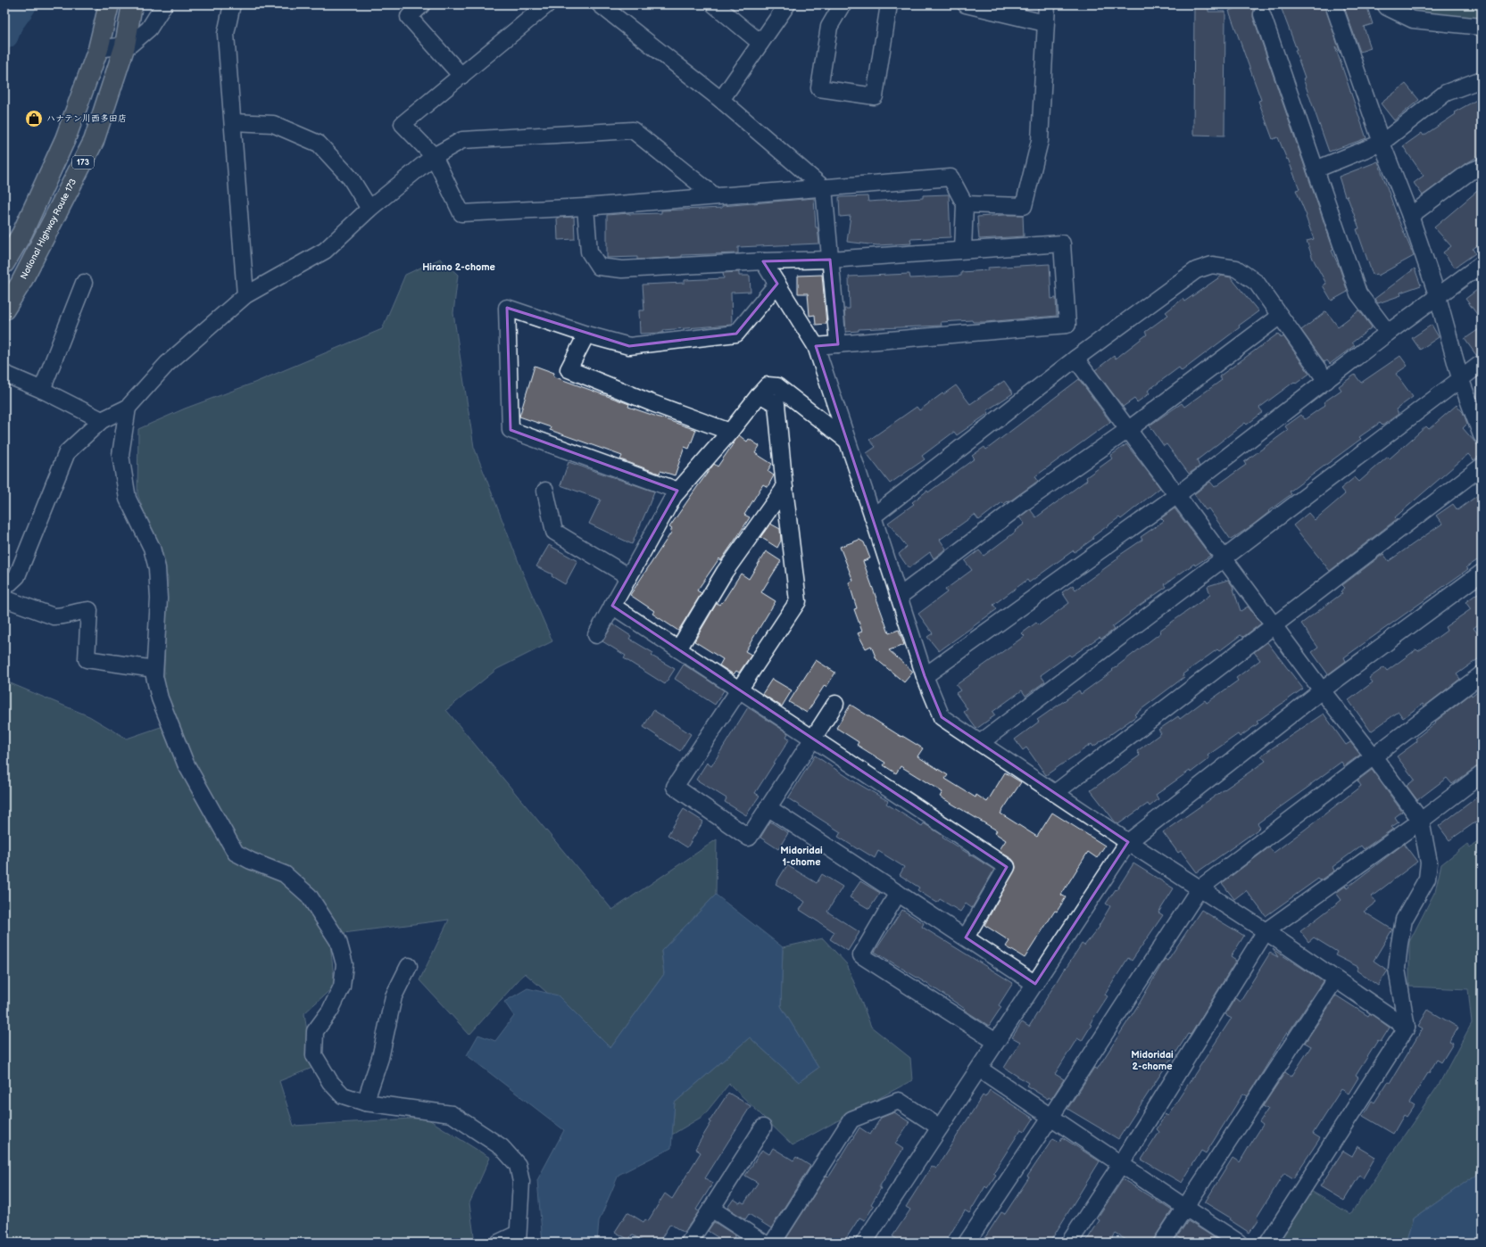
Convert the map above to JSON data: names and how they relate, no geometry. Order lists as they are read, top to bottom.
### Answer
{
  "streets": {
    "highway": ["173", "National Highway Route 173"]
  },
  "districts": ["Hirano 2-chome", "Midoridai 1-chome", "Midoridai 2-chome"],
  "places": {
    "shop": ["ハナテン川西多田店"]
  }
}
